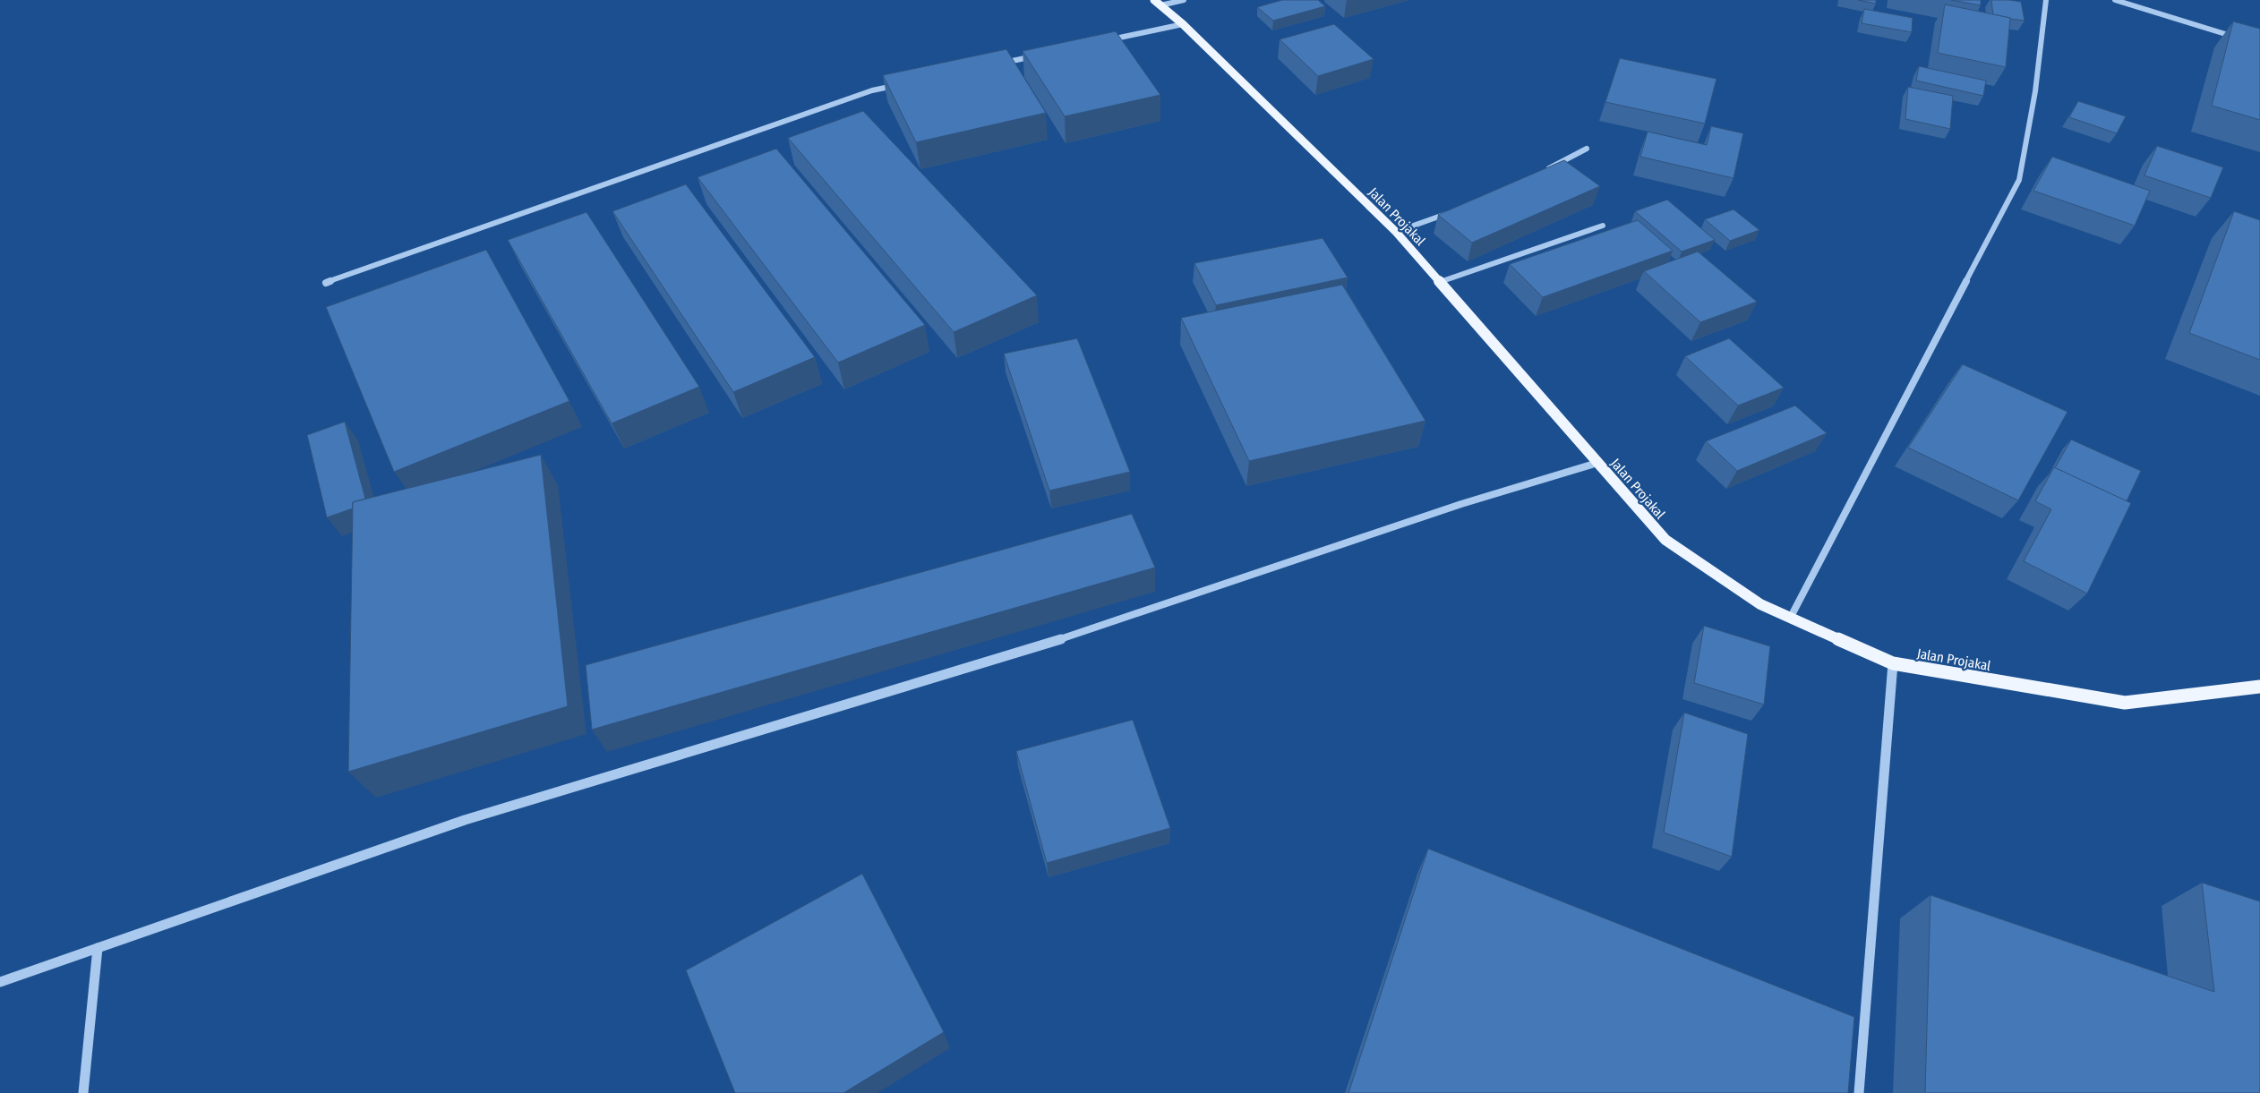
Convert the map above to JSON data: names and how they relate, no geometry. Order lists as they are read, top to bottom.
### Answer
{
  "streets": {
    "main road": ["Jalan Projakal"]
  }
}
